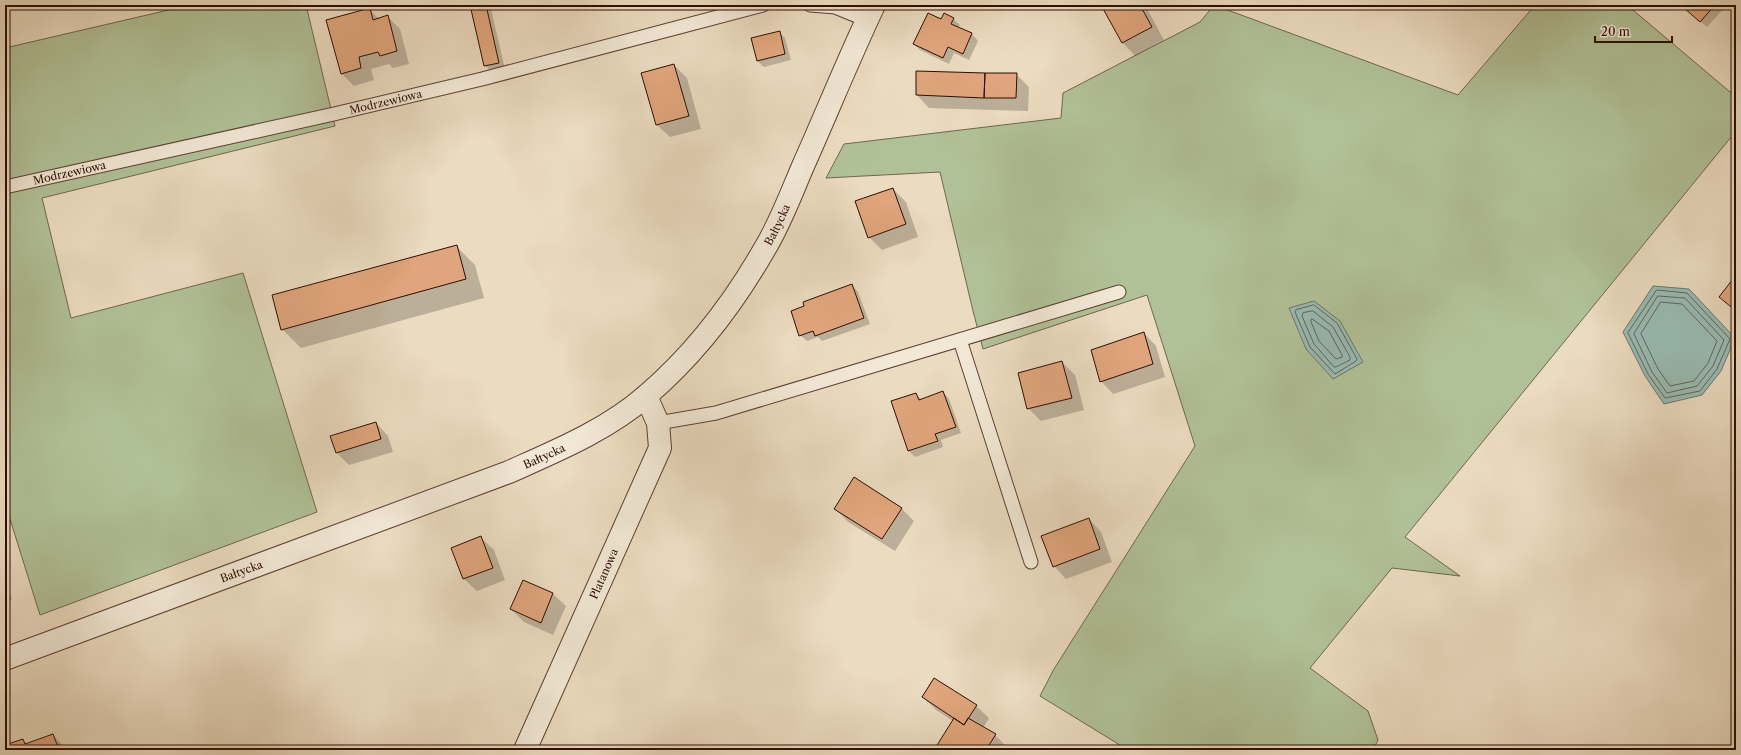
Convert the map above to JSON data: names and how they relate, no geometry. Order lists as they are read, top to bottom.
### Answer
{
  "streets": {
    "street": ["Bałtycka", "Platanowa"],
    "lane": ["Modrzewiowa"]
  },
  "crossings": [
    ["Bałtycka", "Platanowa"]
  ],
  "scale_bar": "20 m"
}
